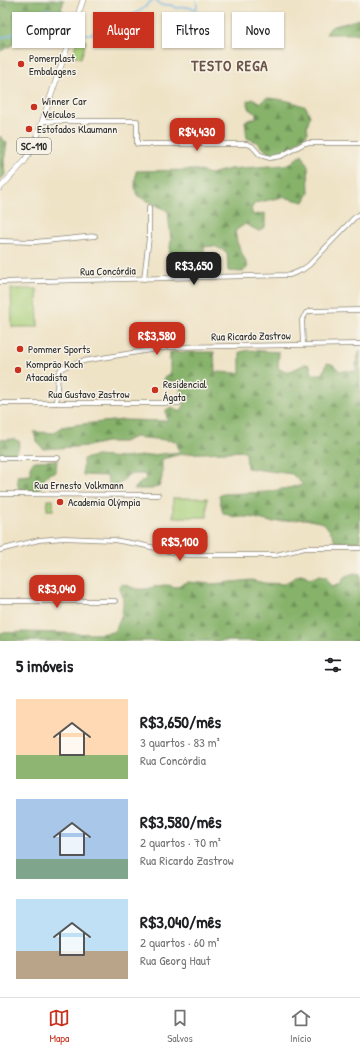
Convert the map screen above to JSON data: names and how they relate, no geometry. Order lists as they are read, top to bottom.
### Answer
{
  "streets": {
    "main road": ["SC-110"],
    "street": [
      "Rua Concórdia",
      "Rua Ricardo Zastrow",
      "Rua Gustavo Zastrow",
      "Rua Ernesto Volkmann"
    ]
  },
  "crossings": [
    ["Rua Ricardo Zastrow", "Rua Gustavo Zastrow"]
  ],
  "districts": ["TESTO REGA"],
  "places": [
    "Pomerplast Embalagens",
    "Winner Car Veículos",
    "Estofados Klaumann",
    "Pommer Sports",
    "Komprão Koch Atacadista",
    "Residencial Ágata",
    "Academia Olýmpia"
  ],
  "page": {
    "chip": [
      "Comprar",
      "Alugar",
      "Filtros",
      "Novo"
    ],
    "price": [
      "R$4,430",
      "R$3,650",
      "R$3,580",
      "R$5,100",
      "R$3,040"
    ],
    "heading": "5 imóveis",
    "list": [
      {
        "name": "R$3,650/mês",
        "note": "3 quartos · 83 m² · Rua Concórdia"
      },
      {
        "name": "R$3,580/mês",
        "note": "2 quartos · 70 m² · Rua Ricardo Zastrow"
      },
      {
        "name": "R$3,040/mês",
        "note": "2 quartos · 60 m² · Rua Georg Haut"
      }
    ],
    "tabs": ["Mapa", "Salvos", "Início"]
  }
}
